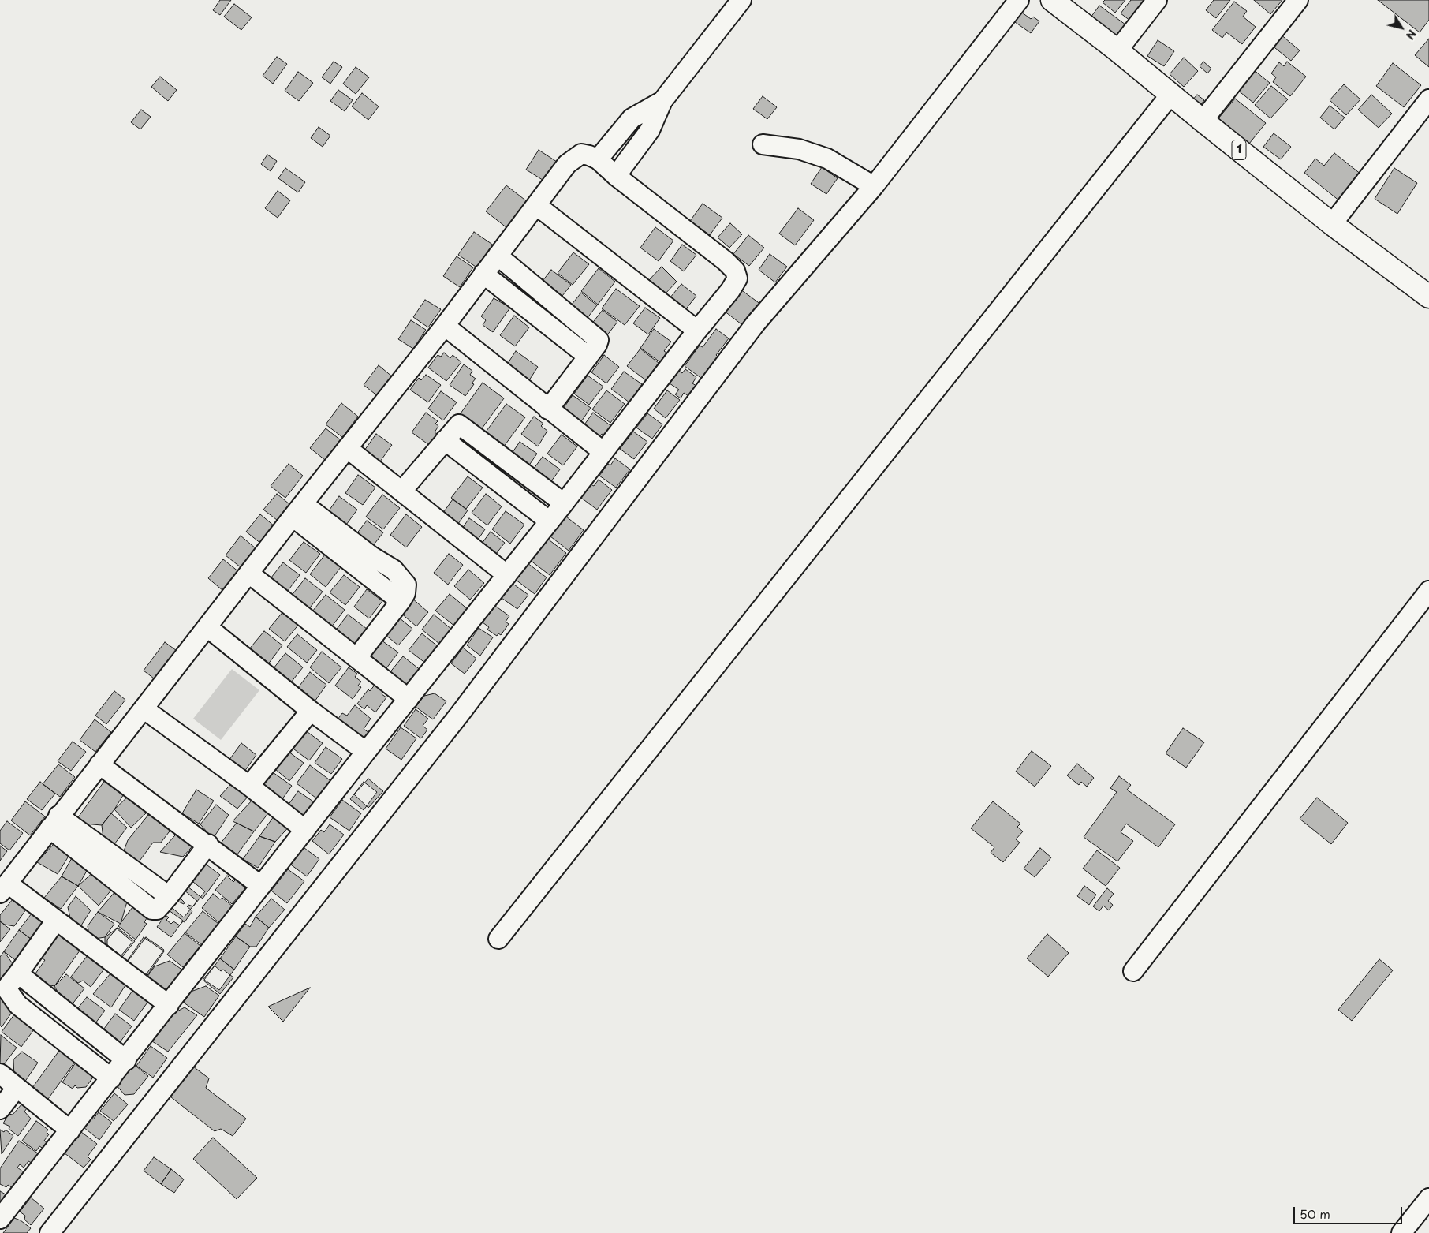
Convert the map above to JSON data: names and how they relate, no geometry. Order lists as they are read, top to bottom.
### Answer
{
  "streets": {
    "highway": ["1"]
  },
  "scale_bar": "50 m",
  "north": "bottom right"
}
